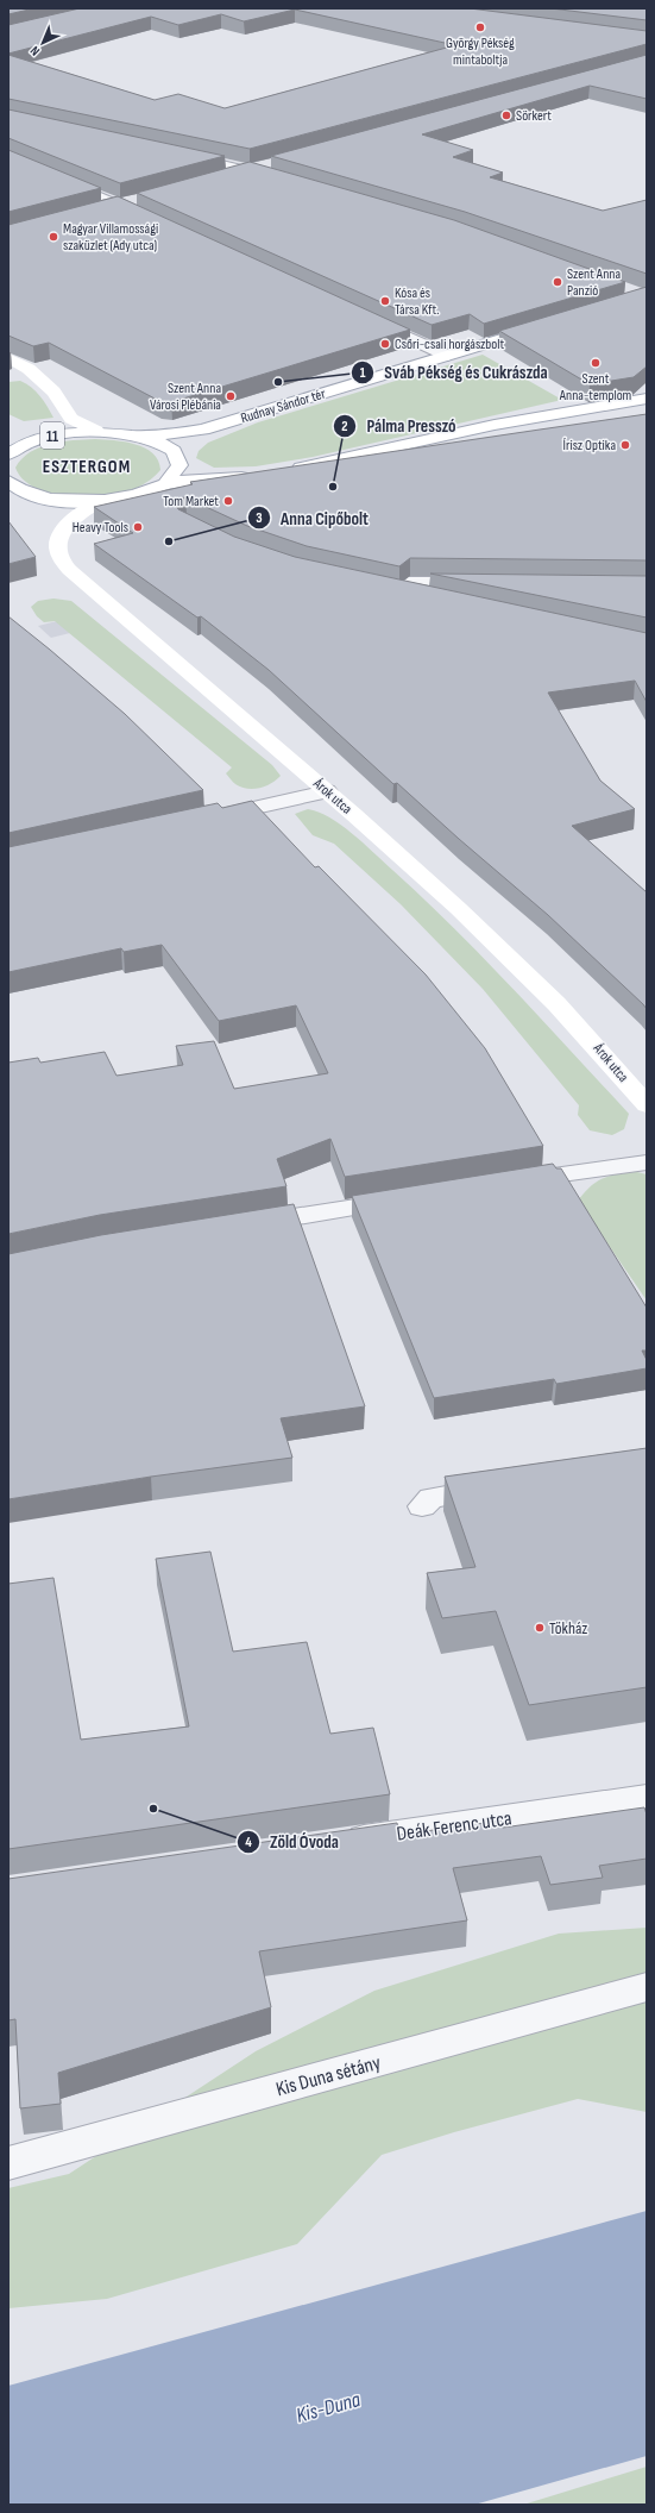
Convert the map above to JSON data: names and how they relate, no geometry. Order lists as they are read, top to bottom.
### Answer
{
  "streets": {
    "main road": ["Rudnay Sándor tér", "11", "Árok utca"],
    "street": ["Deák Ferenc utca", "Kis Duna sétány"]
  },
  "crossings": [
    ["Rudnay Sándor tér", "11"],
    ["11", "Árok utca"]
  ],
  "districts": ["ESZTERGOM"],
  "water": ["Kis-Duna"],
  "places": [
    "György Pékség mintaboltja",
    "Sörkert",
    "Magyar Villamossági szaküzlet (Ady utca)",
    "Szent Anna Panzió",
    "Kósa és Társa Kft.",
    "Csőri-csali horgászbolt",
    "Szent Anna-templom",
    "Sváb Pékség és Cukrászda",
    "Szent Anna Városi Plébánia",
    "Írisz Optika",
    "Pálma Presszó",
    "Tom Market",
    "Heavy Tools",
    "Anna Cipőbolt",
    "Tökház",
    "Zöld Óvoda"
  ],
  "north": "bottom left"
}
